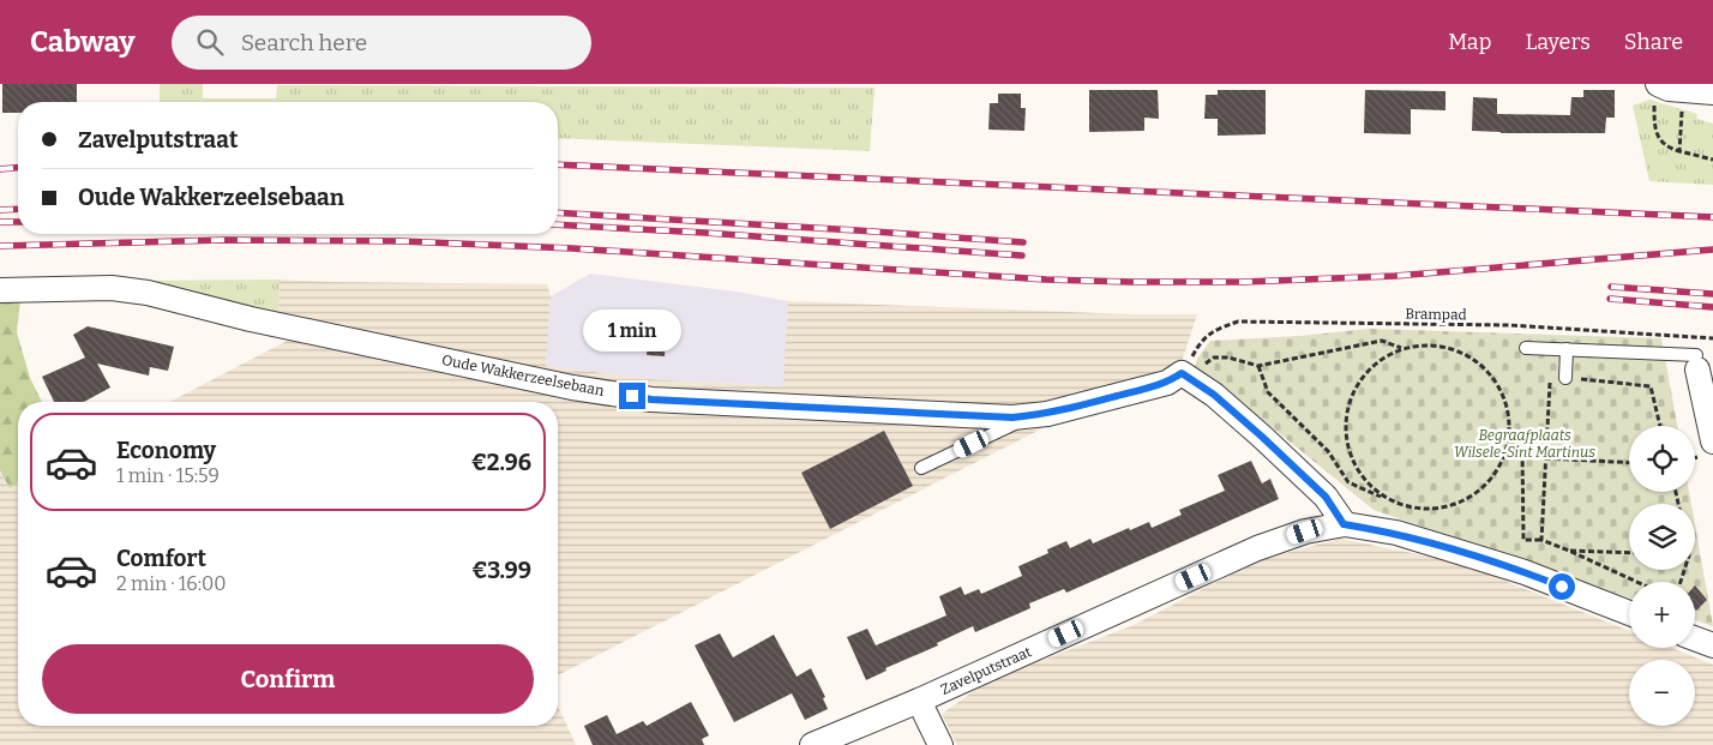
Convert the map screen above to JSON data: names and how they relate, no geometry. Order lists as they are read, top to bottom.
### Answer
{
  "streets": {
    "street": ["Oude Wakkerzeelsebaan", "Zavelputstraat"],
    "path": ["Brampad"]
  },
  "crossings": [
    ["Brampad", "Oude Wakkerzeelsebaan"]
  ],
  "parks": ["Begraafplaats Wilsele-Sint Martinus"],
  "page": {
    "header": "Cabway",
    "search": "Search here",
    "nav": ["Map", "Layers", "Share"],
    "banner": ["Zavelputstraat", "Oude Wakkerzeelsebaan"],
    "bubble": "1 min",
    "list": [
      {
        "name": "Economy",
        "note": "1 min · 15:59",
        "value": "€2.96"
      },
      {
        "name": "Comfort",
        "note": "2 min · 16:00",
        "value": "€3.99"
      }
    ],
    "map_buttons": ["+", "−"],
    "buttons": "Confirm"
  }
}
